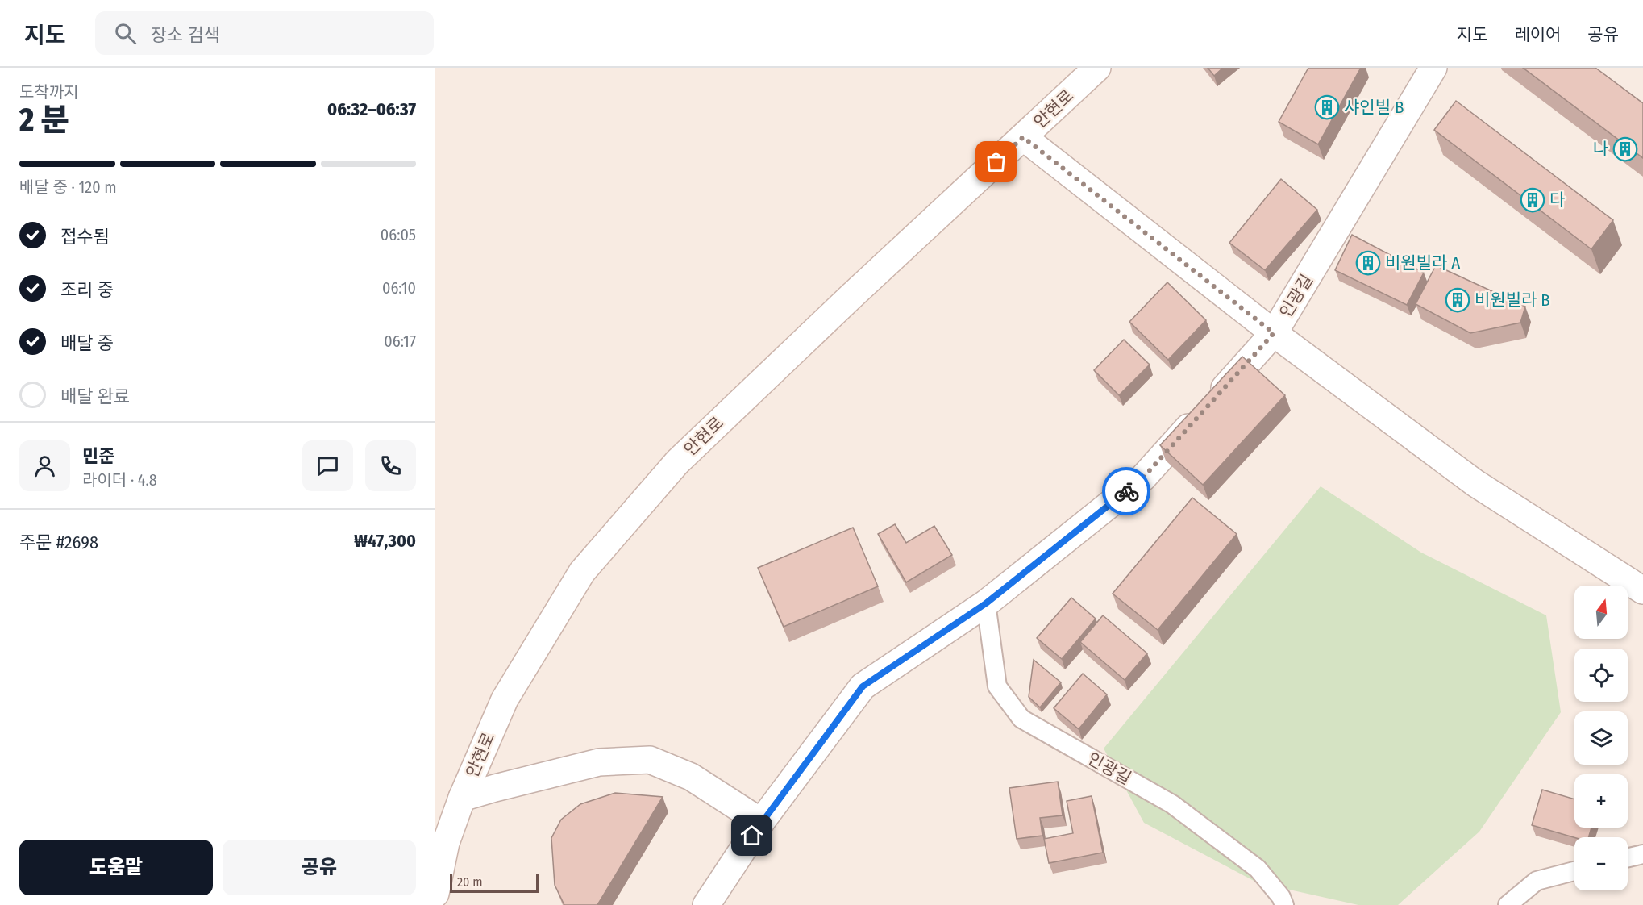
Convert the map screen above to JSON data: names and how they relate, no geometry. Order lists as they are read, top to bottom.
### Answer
{
  "streets": {
    "street": ["안현로", "인광길"]
  },
  "places": {
    "building": [
      "샤인빌 B",
      "나",
      "다",
      "비원빌라 A",
      "비원빌라 B"
    ]
  },
  "scale_bar": "20 m",
  "north": "top",
  "page": {
    "header": "지도",
    "search": "장소 검색",
    "nav": ["지도", "레이어", "공유"],
    "heading": ["2 분", "도착까지", "06:32–06:37"],
    "panel": [
      "민준",
      "라이더 · 4.8",
      "주문 #2698",
      "₩47,300"
    ],
    "bar": "배달 중 · 120 m",
    "list": [
      ["접수됨", "06:05"],
      ["조리 중", "06:10"],
      ["배달 중", "06:17"],
      "배달 완료"
    ],
    "map_buttons": ["+", "−"],
    "buttons": ["도움말", "공유"],
    "scale": "20 m"
  }
}
